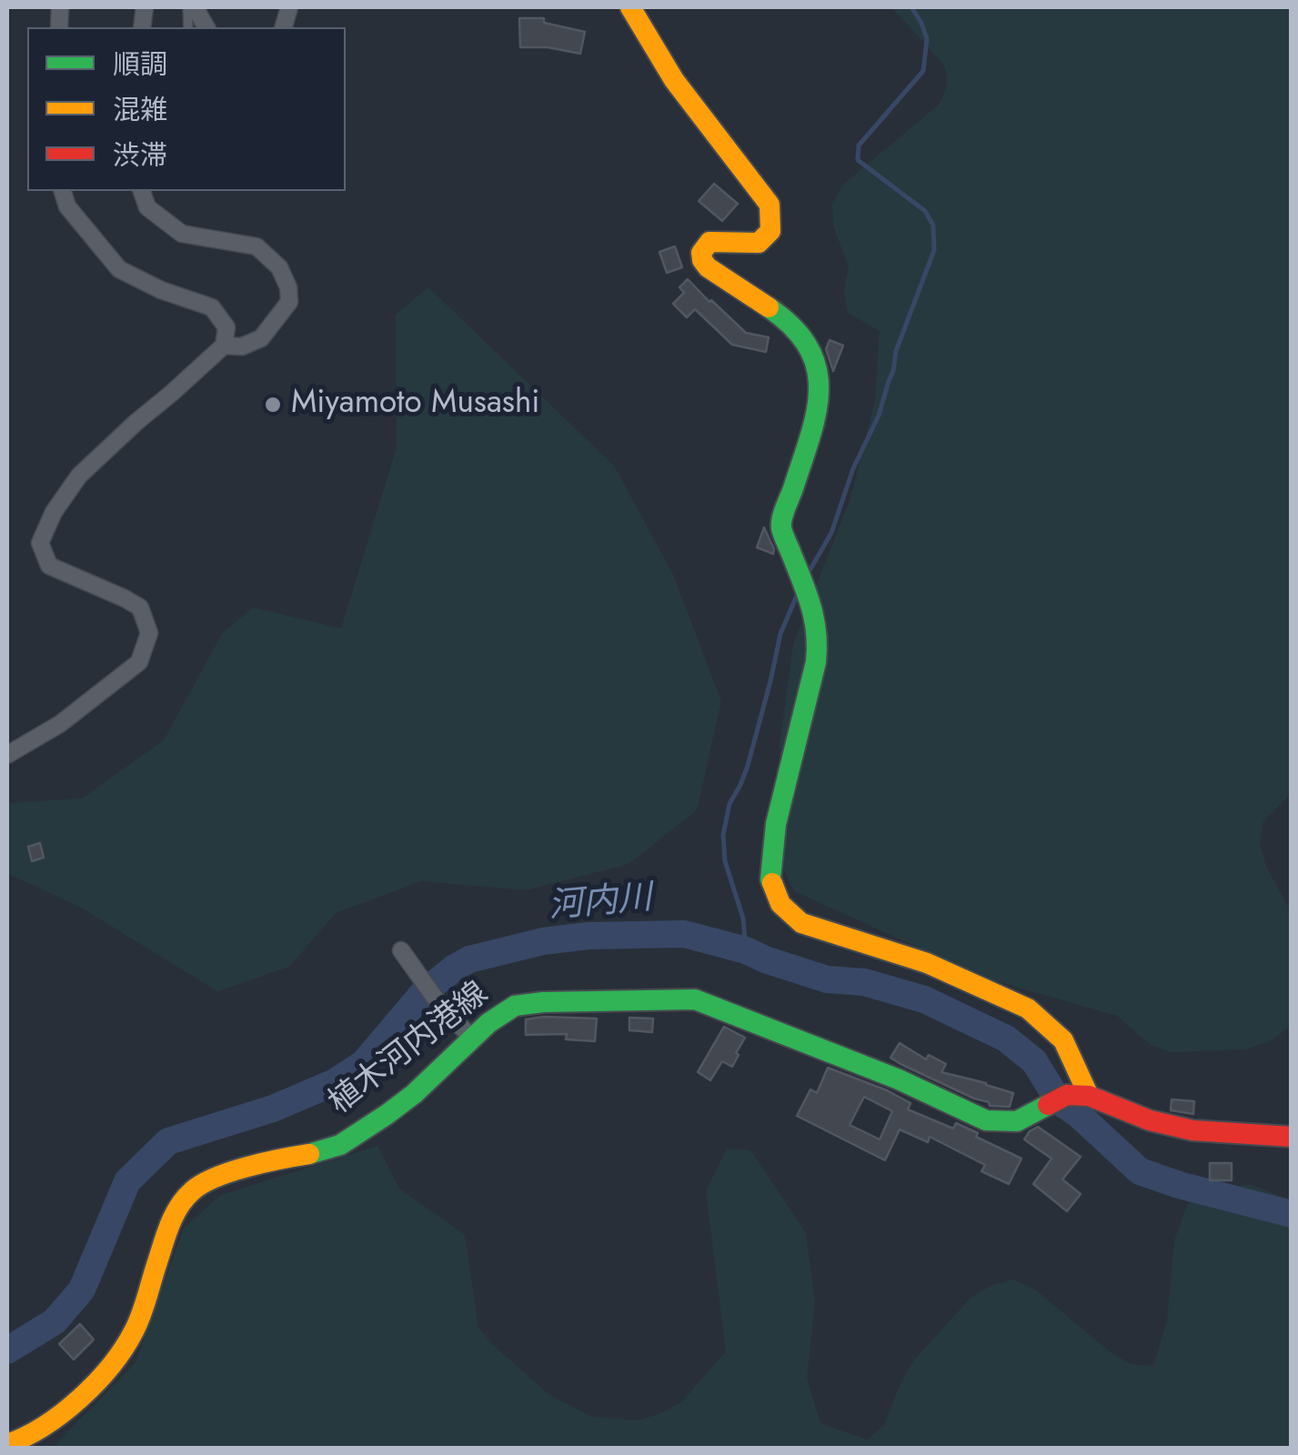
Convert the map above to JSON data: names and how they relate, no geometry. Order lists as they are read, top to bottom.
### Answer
{
  "streets": {
    "main road": ["植木河内港線"]
  },
  "water": ["河内川"],
  "places": ["Miyamoto Musashi"],
  "legend": ["順調", "混雑", "渋滞"]
}
